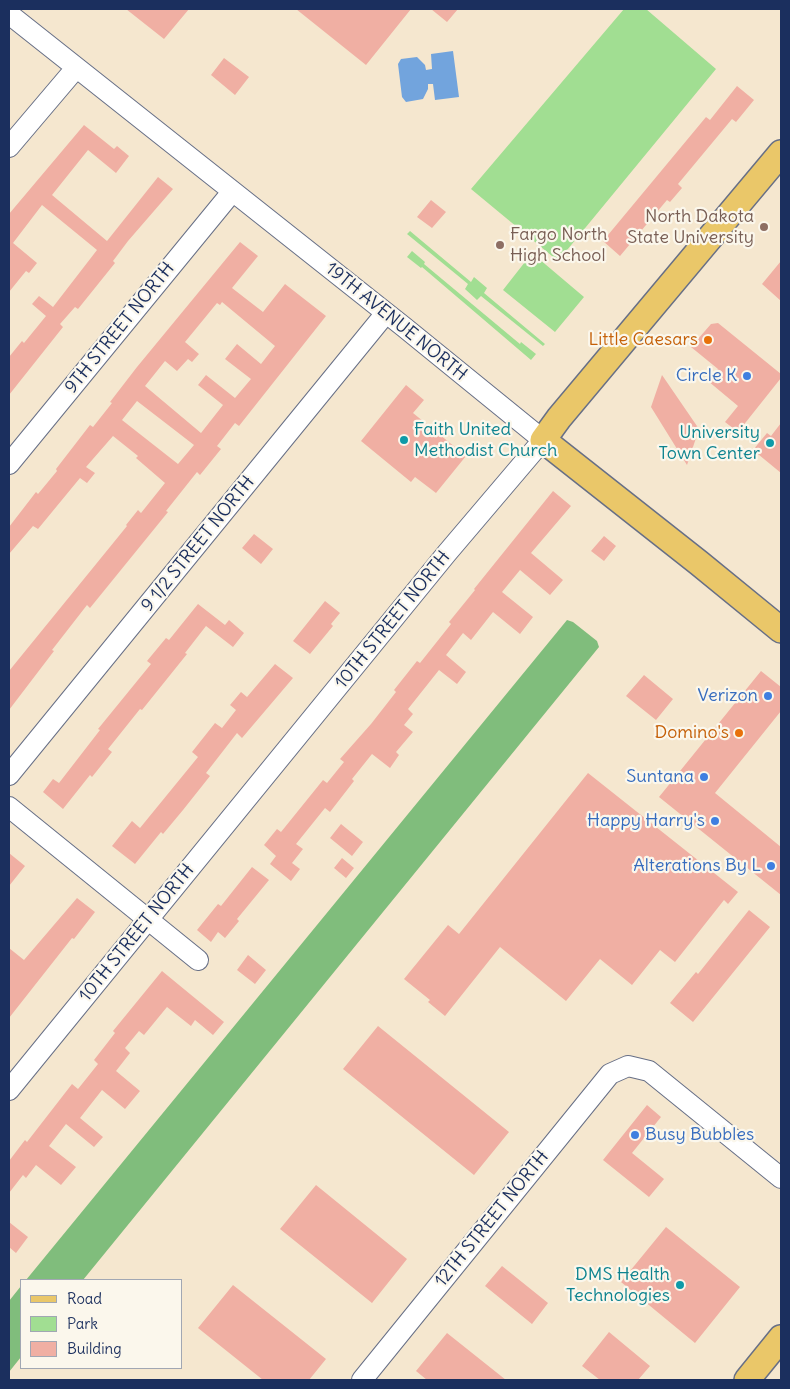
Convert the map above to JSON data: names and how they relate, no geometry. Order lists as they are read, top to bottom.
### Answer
{
  "streets": {
    "main road": ["19TH AVENUE NORTH", "10TH STREET NORTH"],
    "street": ["9TH STREET NORTH", "9 1/2 STREET NORTH", "12TH STREET NORTH"]
  },
  "crossings": [
    ["19TH AVENUE NORTH", "9TH STREET NORTH"],
    ["19TH AVENUE NORTH", "9 1/2 STREET NORTH"],
    ["19TH AVENUE NORTH", "10TH STREET NORTH"]
  ],
  "places": [
    "North Dakota State University",
    "Fargo North High School",
    "Little Caesars",
    "Circle K",
    "Faith United Methodist Church",
    "University Town Center",
    "Verizon",
    "Domino's",
    "Suntana",
    "Happy Harry's",
    "Alterations By L",
    "Busy Bubbles",
    "DMS Health Technologies"
  ],
  "legend": ["Road", "Park", "Building"]
}
